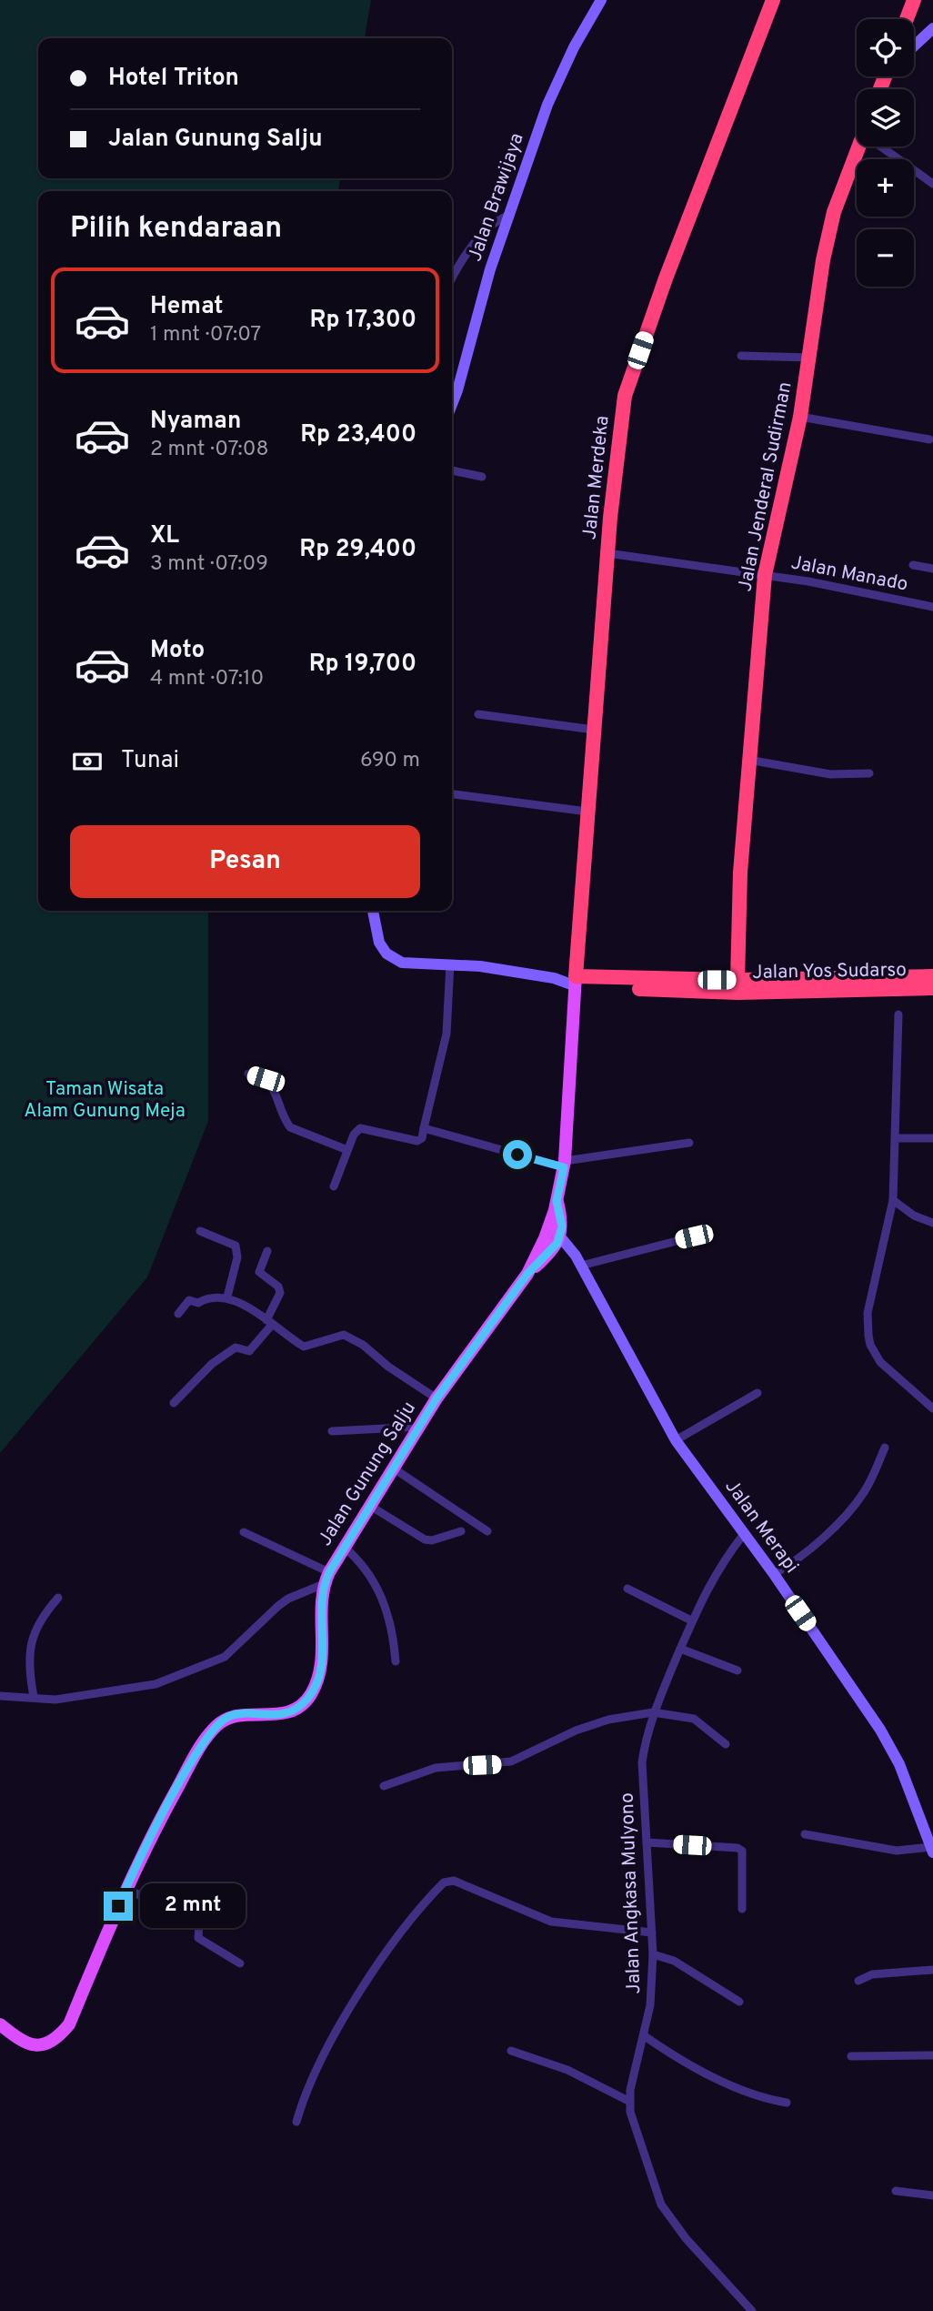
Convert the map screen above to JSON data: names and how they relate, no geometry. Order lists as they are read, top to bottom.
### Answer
{
  "streets": {
    "highway": ["Jalan Merdeka", "Jalan Jenderal Sudirman", "Jalan Yos Sudarso"],
    "main road": ["Jalan Gunung Salju"],
    "street": [
      "Jalan Brawijaya",
      "Jalan Manado",
      "Jalan Merapi",
      "Jalan Angkasa Mulyono"
    ]
  },
  "crossings": [
    ["Jalan Merdeka", "Jalan Manado"],
    ["Jalan Merdeka", "Jalan Yos Sudarso"],
    ["Jalan Jenderal Sudirman", "Jalan Manado"],
    ["Jalan Jenderal Sudirman", "Jalan Yos Sudarso"],
    ["Jalan Gunung Salju", "Jalan Merapi"],
    ["Jalan Merapi", "Jalan Angkasa Mulyono"]
  ],
  "parks": ["Taman Wisata Alam Gunung Meja"],
  "page": {
    "map_buttons": ["+", "−"],
    "banner": ["Hotel Triton", "Jalan Gunung Salju"],
    "heading": "Pilih kendaraan",
    "list": [
      {
        "name": "Hemat",
        "note": "1 mnt · 07:07",
        "value": "Rp 17,300"
      },
      {
        "name": "Nyaman",
        "note": "2 mnt · 07:08",
        "value": "Rp 23,400"
      },
      {
        "name": "XL",
        "note": "3 mnt · 07:09",
        "value": "Rp 29,400"
      },
      {
        "name": "Moto",
        "note": "4 mnt · 07:10",
        "value": "Rp 19,700"
      }
    ],
    "pay": ["Tunai", "690 m"],
    "buttons": "Pesan",
    "bubble": "2 mnt"
  }
}
